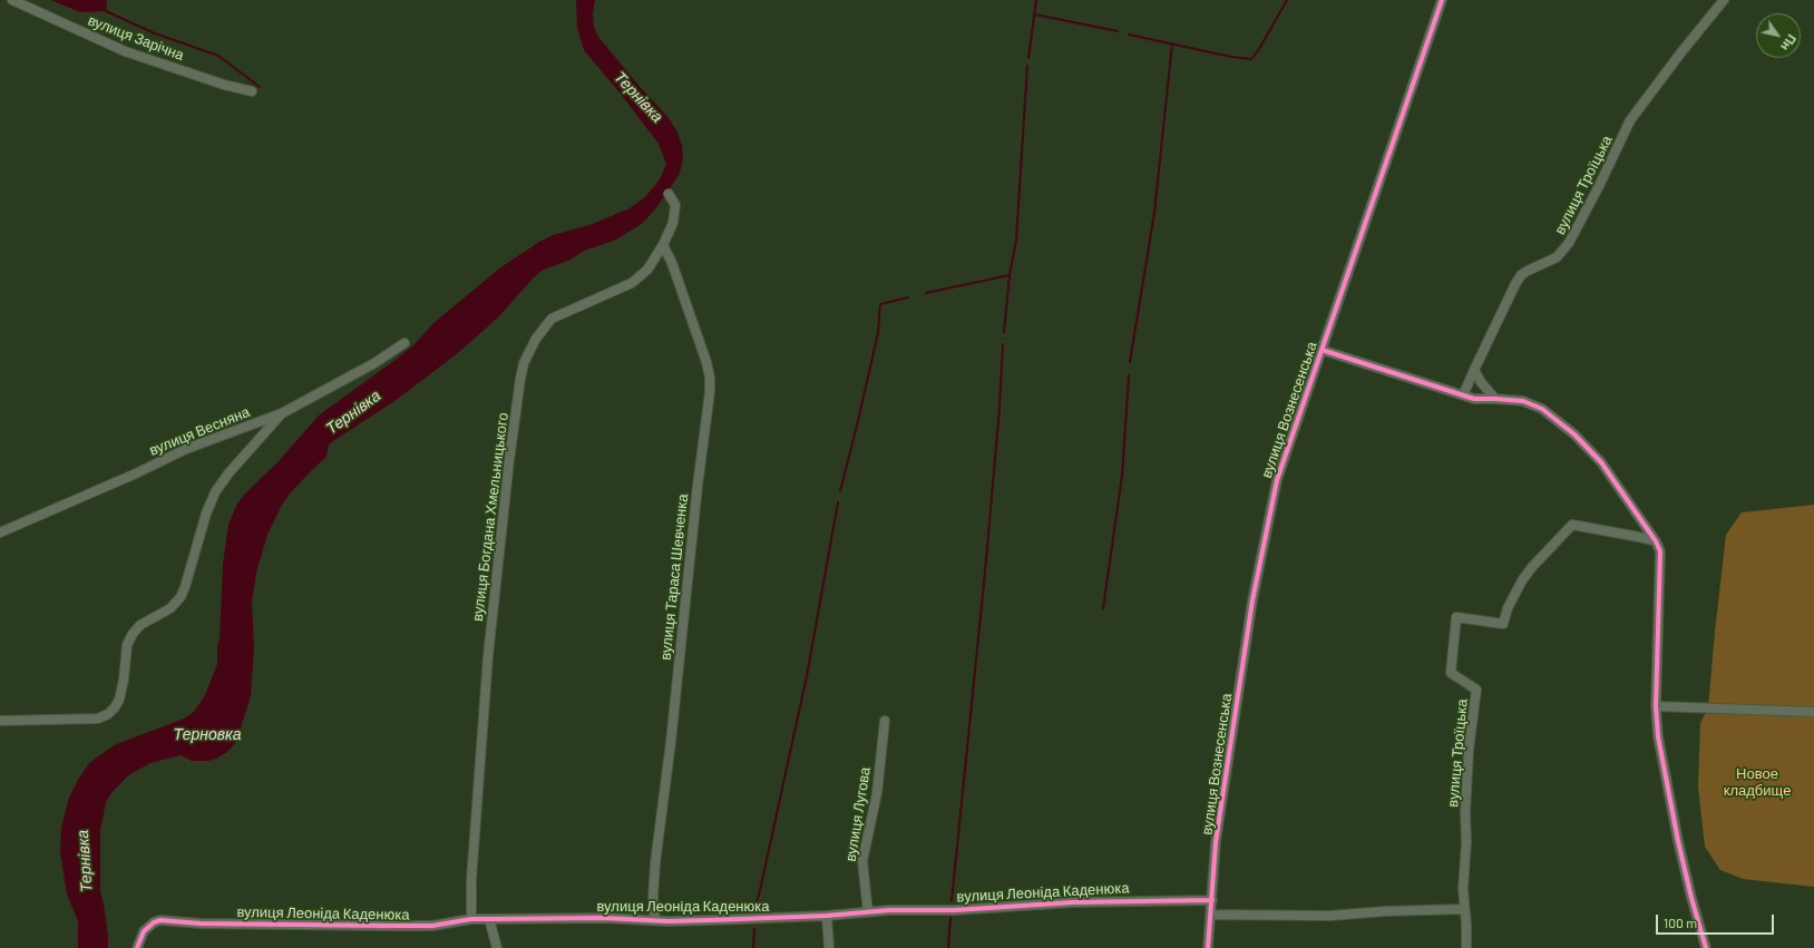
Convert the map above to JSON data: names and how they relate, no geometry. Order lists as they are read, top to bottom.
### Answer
{
  "streets": {
    "street": [
      "вулиця Зарічна",
      "вулиця Троїцька",
      "вулиця Вознесенська",
      "вулиця Весняна",
      "вулиця Богдана Хмельницького",
      "вулиця Тараса Шевченка",
      "вулиця Лугова",
      "вулиця Леоніда Каденюка"
    ]
  },
  "crossings": [
    ["вулиця Вознесенська", "вулиця Леоніда Каденюка"],
    ["вулиця Богдана Хмельницького", "вулиця Тараса Шевченка"],
    ["вулиця Богдана Хмельницького", "вулиця Леоніда Каденюка"],
    ["вулиця Тараса Шевченка", "вулиця Леоніда Каденюка"],
    ["вулиця Лугова", "вулиця Леоніда Каденюка"]
  ],
  "water": ["Тернівка", "Терновка"],
  "parks": ["Новое кладбище"],
  "scale_bar": "100 m",
  "north": "bottom right"
}
